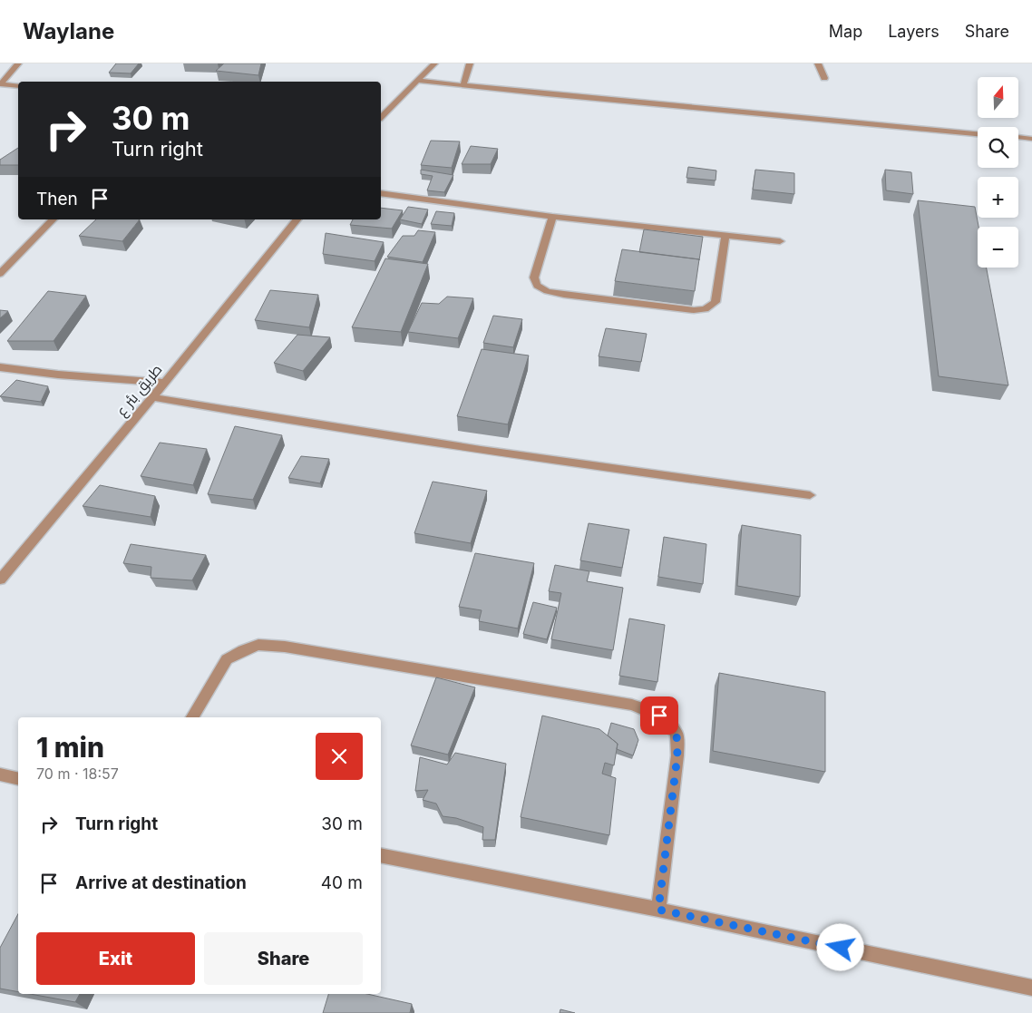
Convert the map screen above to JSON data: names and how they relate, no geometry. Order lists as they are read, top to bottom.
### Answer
{
  "streets": {
    "street": ["طريق بئر ع"]
  },
  "north": "top",
  "page": {
    "header": "Waylane",
    "nav": ["Map", "Layers", "Share"],
    "map_buttons": ["+", "−"],
    "turn": ["30 m", "Turn right"],
    "then": "Then",
    "heading": ["1 min", "70 m · 18:57"],
    "list": [
      {
        "name": "Turn right",
        "value": "30 m"
      },
      {
        "name": "Arrive at destination",
        "value": "40 m"
      }
    ],
    "buttons": ["Exit", "Share"]
  }
}
